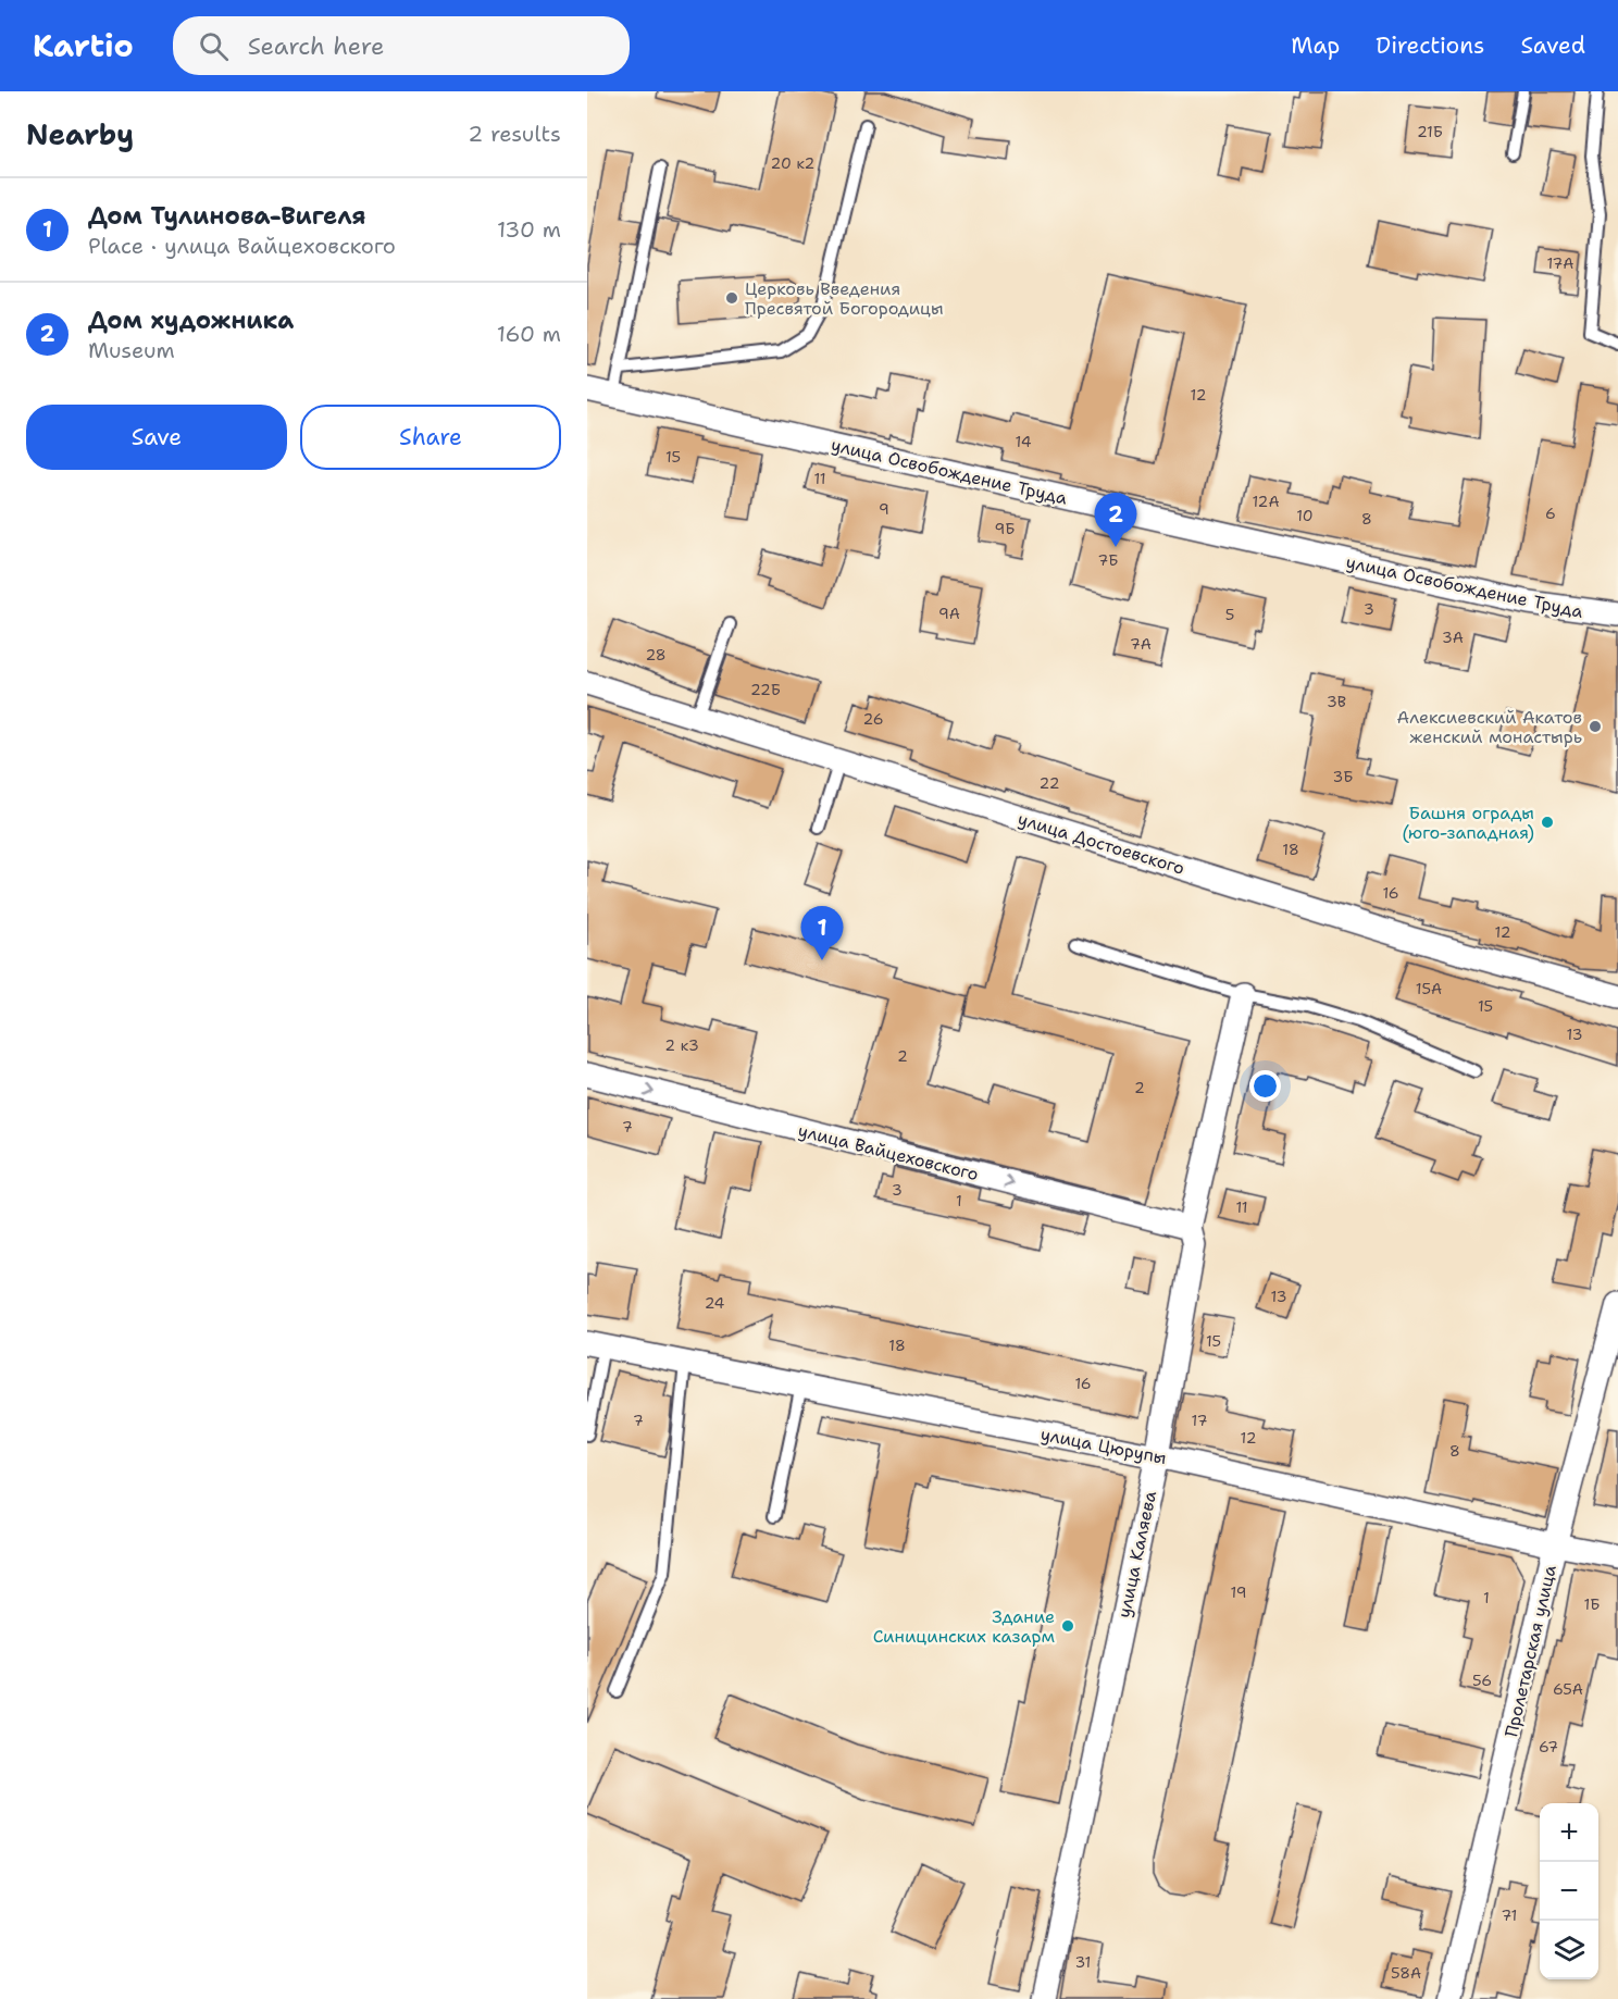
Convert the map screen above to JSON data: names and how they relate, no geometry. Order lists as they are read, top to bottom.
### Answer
{
  "streets": {
    "street": [
      "улица Освобождение Труда",
      "улица Достоевского",
      "улица Вайцеховского",
      "улица Цюрупы",
      "улица Каляева",
      "Пролетарская улица"
    ]
  },
  "crossings": [
    ["улица Вайцеховского", "улица Каляева"],
    ["улица Цюрупы", "улица Каляева"],
    ["улица Цюрупы", "Пролетарская улица"]
  ],
  "one_way": ["улица Вайцеховского"],
  "places": [
    "Церковь Введения Пресвятой Богородицы",
    "Алексиевский Акатов женский монастырь",
    "Башня ограды (юго-западная)",
    "Здание Синицинских казарм"
  ],
  "house_numbers": [
    "21Б",
    "20 к2",
    "17А",
    "12",
    "14",
    "15",
    "11",
    "12А",
    "9",
    "6",
    "10",
    "8",
    "9Б",
    "7Б",
    "3",
    "9А",
    "5",
    "3А",
    "7А",
    "28",
    "22Б",
    "3В",
    "26",
    "3Б",
    "22",
    "18",
    "16",
    "12",
    "15А",
    "15",
    "13",
    "2 к3",
    "2",
    "2",
    "7",
    "3",
    "1",
    "11",
    "13",
    "24",
    "15",
    "18",
    "16",
    "7",
    "17",
    "12",
    "8",
    "19",
    "1",
    "1Б",
    "56",
    "65А",
    "67",
    "71",
    "31",
    "58А"
  ],
  "page": {
    "header": "Kartio",
    "search": "Search here",
    "nav": ["Map", "Directions", "Saved"],
    "heading": ["Nearby", "2 results"],
    "list": [
      {
        "mark": "1",
        "name": "Дом Тулинова-Вигеля",
        "note": "Place · улица Вайцеховского",
        "value": "130 m"
      },
      {
        "mark": "2",
        "name": "Дом художника",
        "note": "Museum",
        "value": "160 m"
      }
    ],
    "buttons": ["Save", "Share"],
    "pins": ["2", "1"],
    "map_buttons": ["+", "−"]
  }
}
